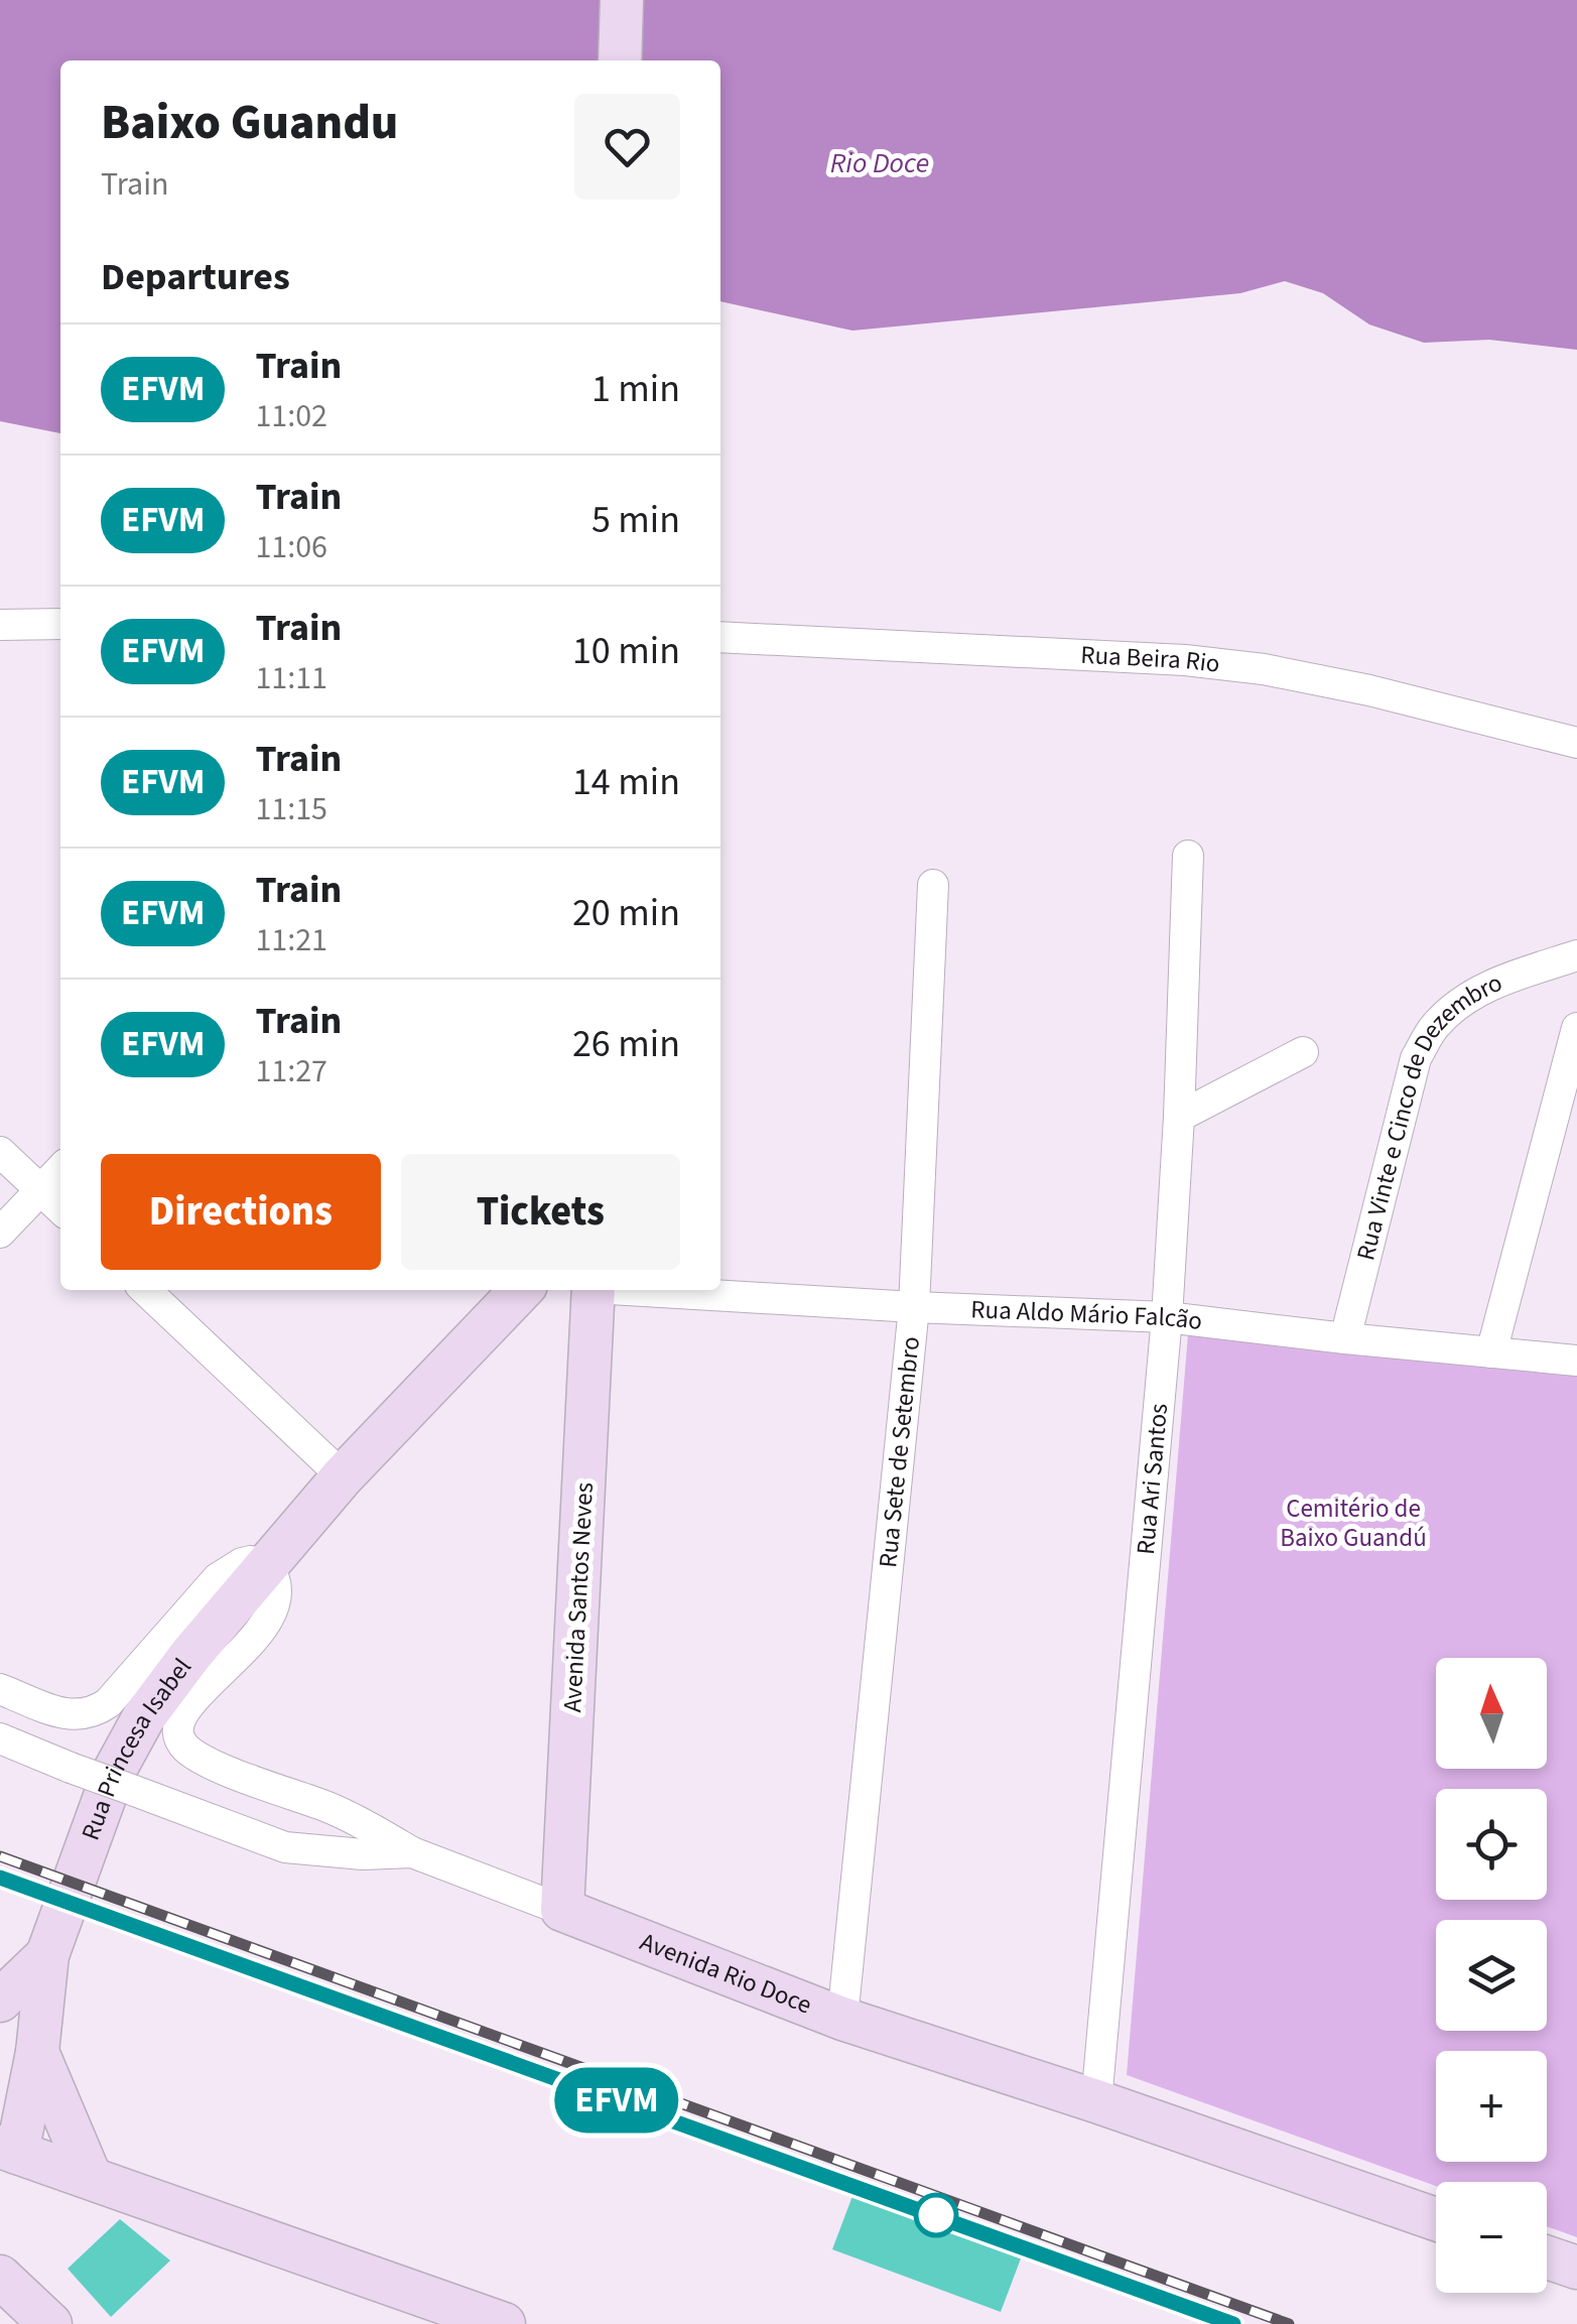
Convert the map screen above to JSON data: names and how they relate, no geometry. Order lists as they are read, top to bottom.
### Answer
{
  "streets": {
    "street": [
      "Rua Beira Rio",
      "Rua Vinte e Cinco de Dezembro",
      "Rua Aldo Mário Falcão",
      "Rua Sete de Setembro",
      "Rua Ari Santos",
      "Avenida Santos Neves",
      "Rua Princesa Isabel",
      "Avenida Rio Doce"
    ]
  },
  "crossings": [
    ["Rua Vinte e Cinco de Dezembro", "Rua Aldo Mário Falcão"],
    ["Rua Aldo Mário Falcão", "Rua Sete de Setembro"],
    ["Rua Aldo Mário Falcão", "Rua Ari Santos"],
    ["Rua Sete de Setembro", "Avenida Rio Doce"],
    ["Rua Ari Santos", "Avenida Rio Doce"],
    ["Avenida Santos Neves", "Avenida Rio Doce"],
    ["Rua Princesa Isabel", "Avenida Rio Doce"]
  ],
  "water": ["Rio Doce"],
  "parks": ["Cemitério de Baixo Guandú"],
  "north": "top",
  "page": {
    "on_map": "EFVM",
    "heading": [
      ["Baixo Guandu", "Train"],
      "Departures"
    ],
    "list": [
      {
        "mark": "EFVM",
        "name": "Train",
        "note": "11:02",
        "value": "1 min"
      },
      {
        "mark": "EFVM",
        "name": "Train",
        "note": "11:06",
        "value": "5 min"
      },
      {
        "mark": "EFVM",
        "name": "Train",
        "note": "11:11",
        "value": "10 min"
      },
      {
        "mark": "EFVM",
        "name": "Train",
        "note": "11:15",
        "value": "14 min"
      },
      {
        "mark": "EFVM",
        "name": "Train",
        "note": "11:21",
        "value": "20 min"
      },
      {
        "mark": "EFVM",
        "name": "Train",
        "note": "11:27",
        "value": "26 min"
      }
    ],
    "buttons": ["Directions", "Tickets"],
    "map_buttons": ["+", "−"]
  }
}
